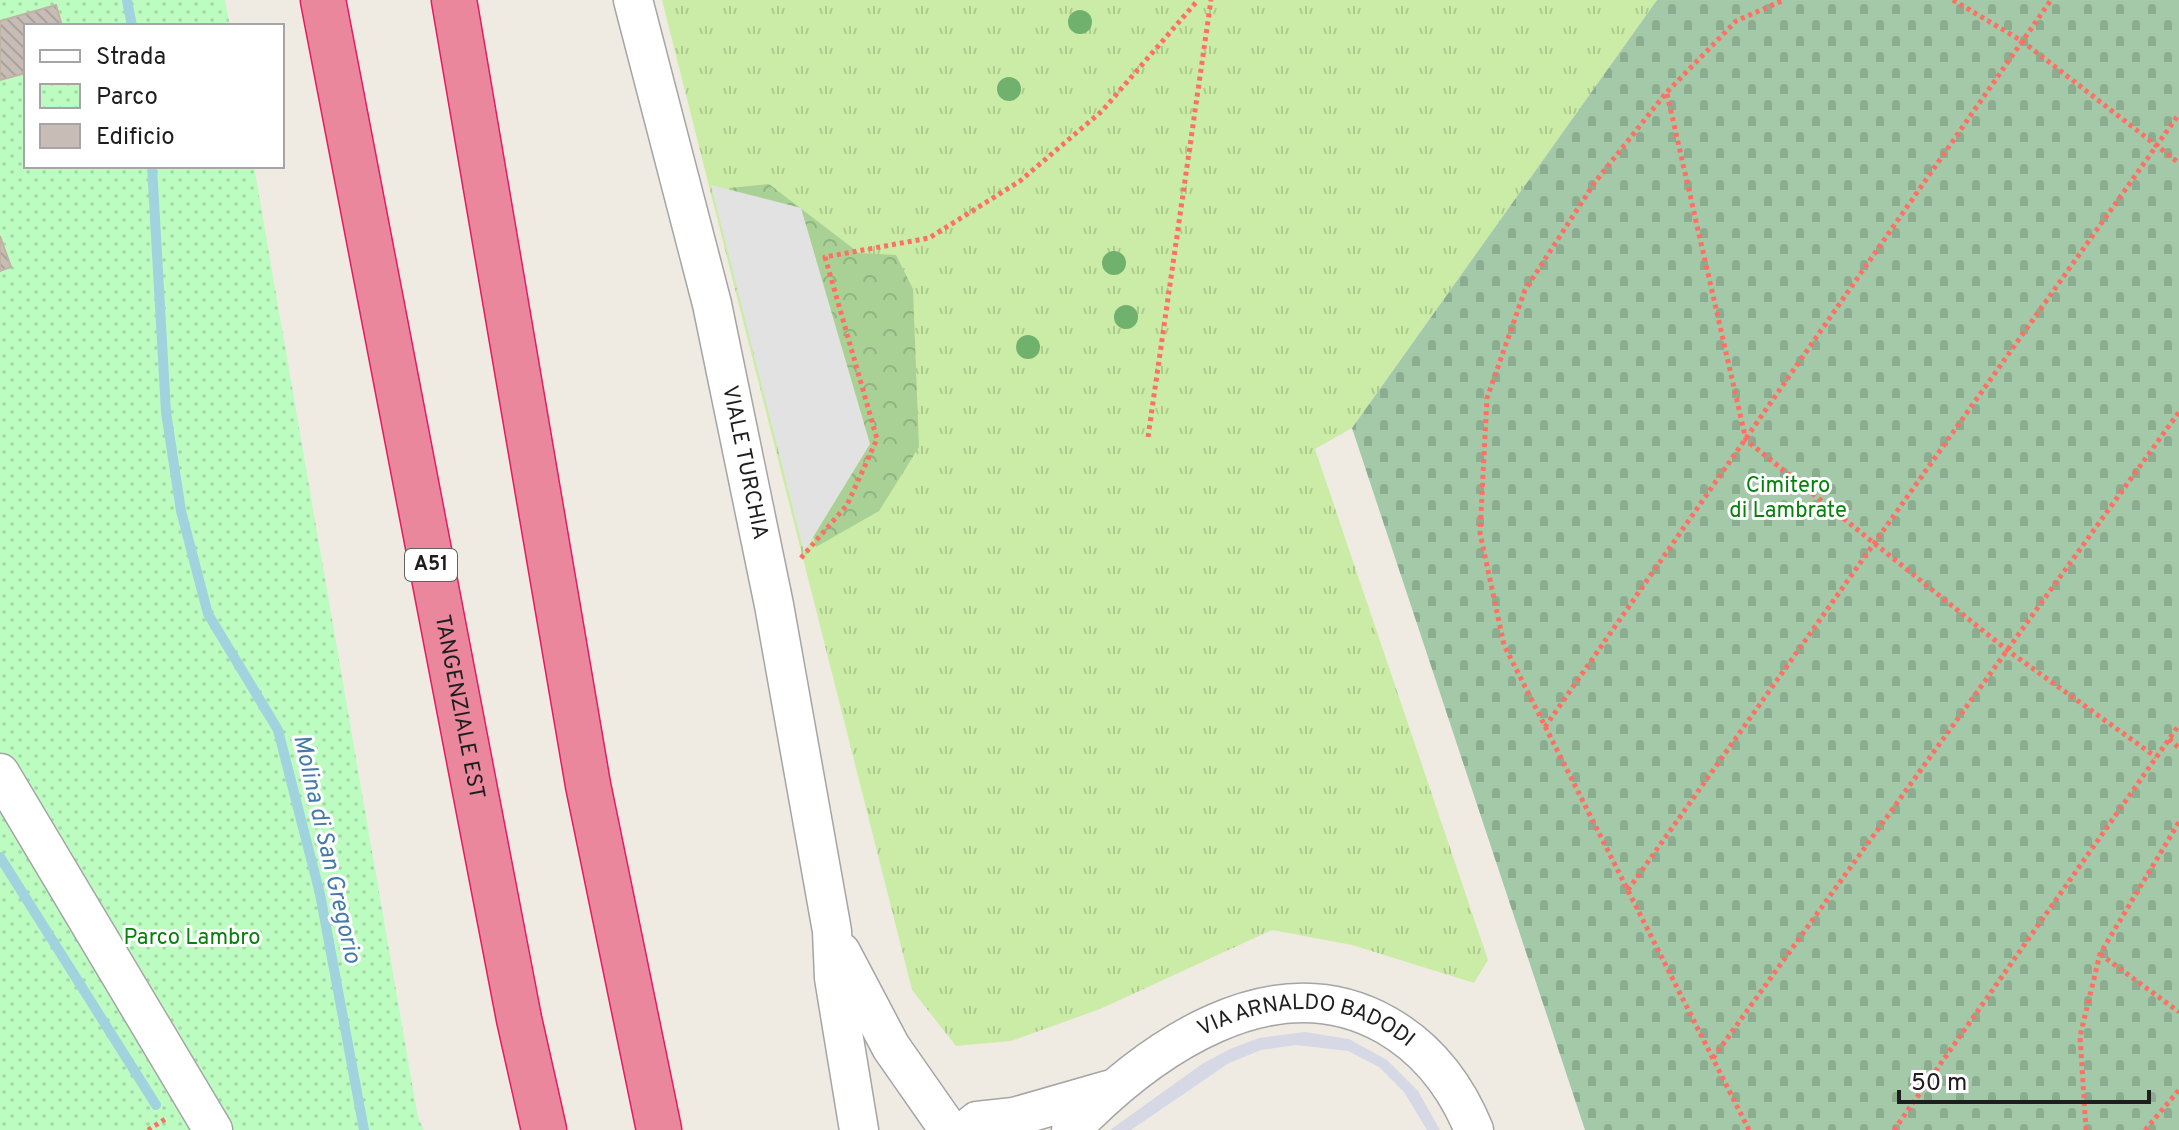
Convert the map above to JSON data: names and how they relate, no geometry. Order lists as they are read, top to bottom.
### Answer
{
  "streets": {
    "highway": ["A51", "TANGENZIALE EST"],
    "street": ["VIALE TURCHIA", "VIA ARNALDO BADODI"]
  },
  "water": ["Molina di San Gregorio"],
  "parks": ["Cimitero di Lambrate", "Parco Lambro"],
  "legend": ["Strada", "Parco", "Edificio"],
  "scale_bar": "50 m"
}
